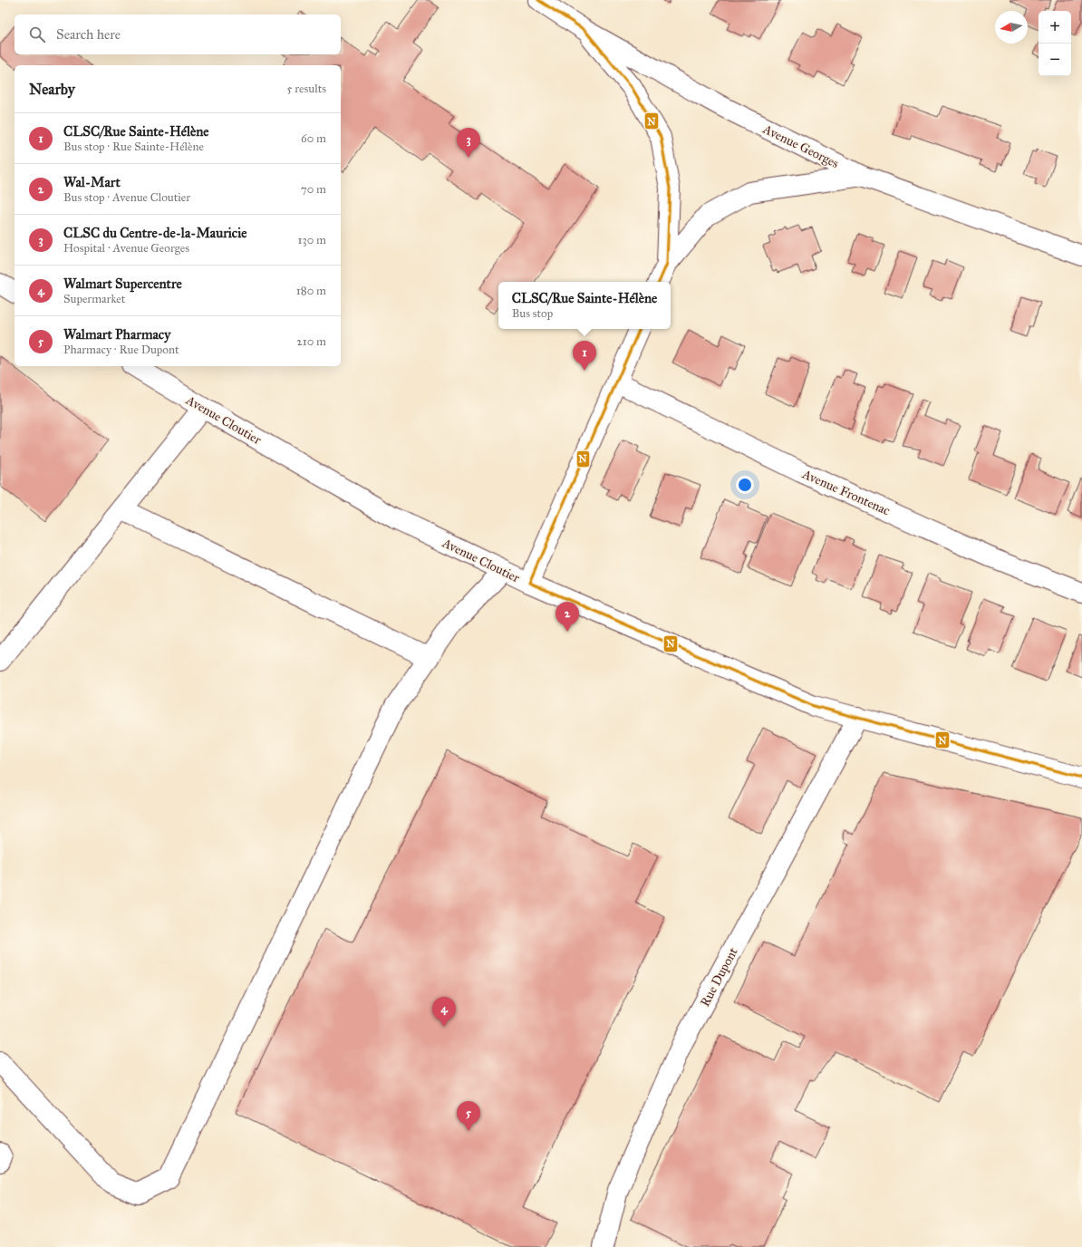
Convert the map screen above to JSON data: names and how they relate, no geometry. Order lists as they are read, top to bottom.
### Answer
{
  "streets": {
    "street": [
      "Avenue Georges",
      "Avenue Cloutier",
      "Avenue Frontenac",
      "Rue Dupont"
    ]
  },
  "crossings": [
    ["Avenue Cloutier", "Rue Dupont"]
  ],
  "lines": ["transit line N"],
  "north": "left",
  "page": {
    "map_buttons": ["+", "−"],
    "search": "Search here",
    "heading": ["Nearby", "5 results"],
    "list": [
      {
        "mark": "1",
        "name": "CLSC/Rue Sainte-Hélène",
        "note": "Bus stop · Rue Sainte-Hélène",
        "value": "60 m"
      },
      {
        "mark": "2",
        "name": "Wal-Mart",
        "note": "Bus stop · Avenue Cloutier",
        "value": "70 m"
      },
      {
        "mark": "3",
        "name": "CLSC du Centre-de-la-Mauricie",
        "note": "Hospital · Avenue Georges",
        "value": "130 m"
      },
      {
        "mark": "4",
        "name": "Walmart Supercentre",
        "note": "Supermarket",
        "value": "180 m"
      },
      {
        "mark": "5",
        "name": "Walmart Pharmacy",
        "note": "Pharmacy · Rue Dupont",
        "value": "210 m"
      }
    ],
    "pins": [
      "3",
      "1",
      "2",
      "4",
      "5"
    ],
    "popup": ["CLSC/Rue Sainte-Hélène", "Bus stop"]
  }
}
